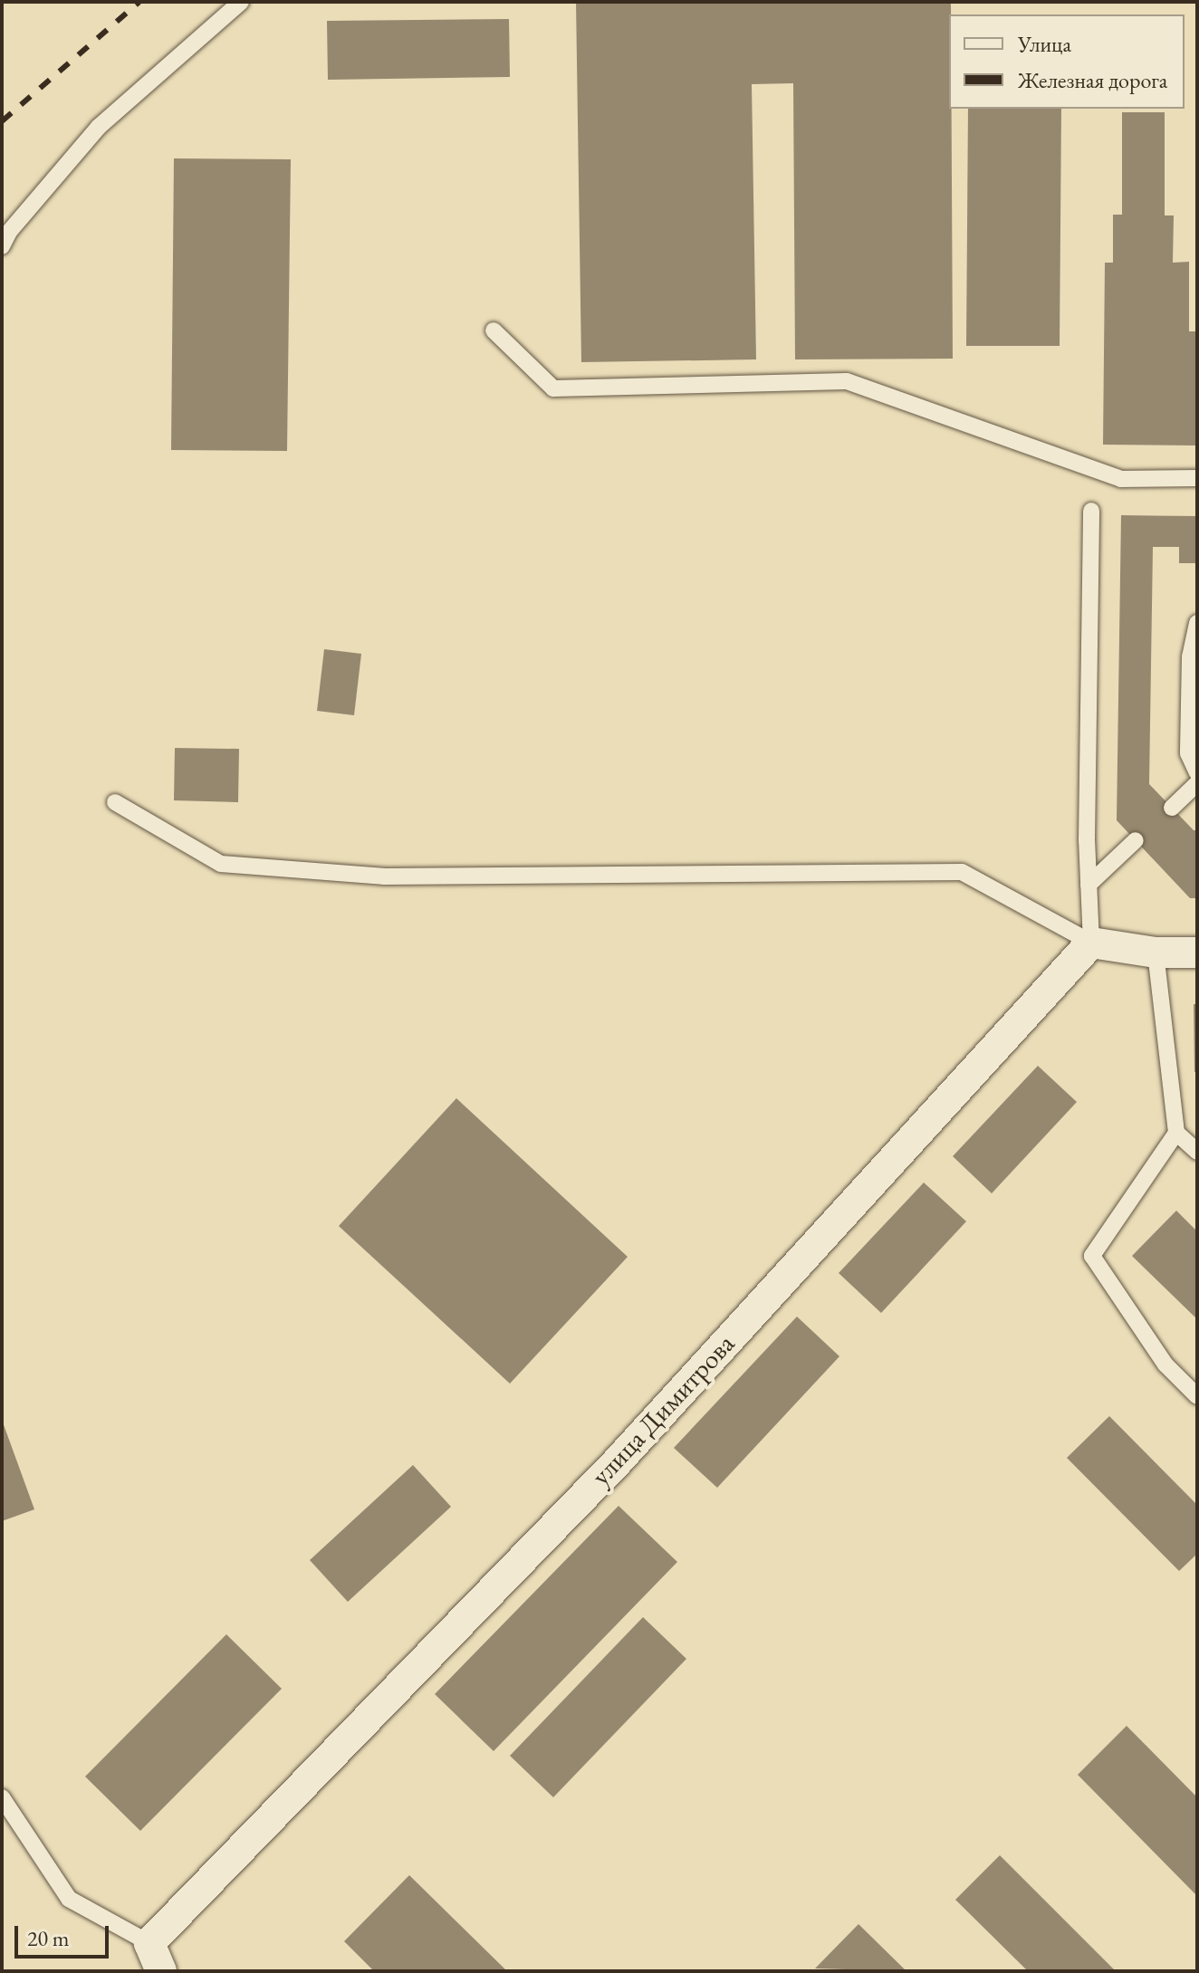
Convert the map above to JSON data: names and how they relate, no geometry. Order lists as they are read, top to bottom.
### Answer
{
  "streets": {
    "street": ["улица Димитрова"]
  },
  "legend": ["Улица", "Железная дорога"],
  "scale_bar": "20 m"
}
